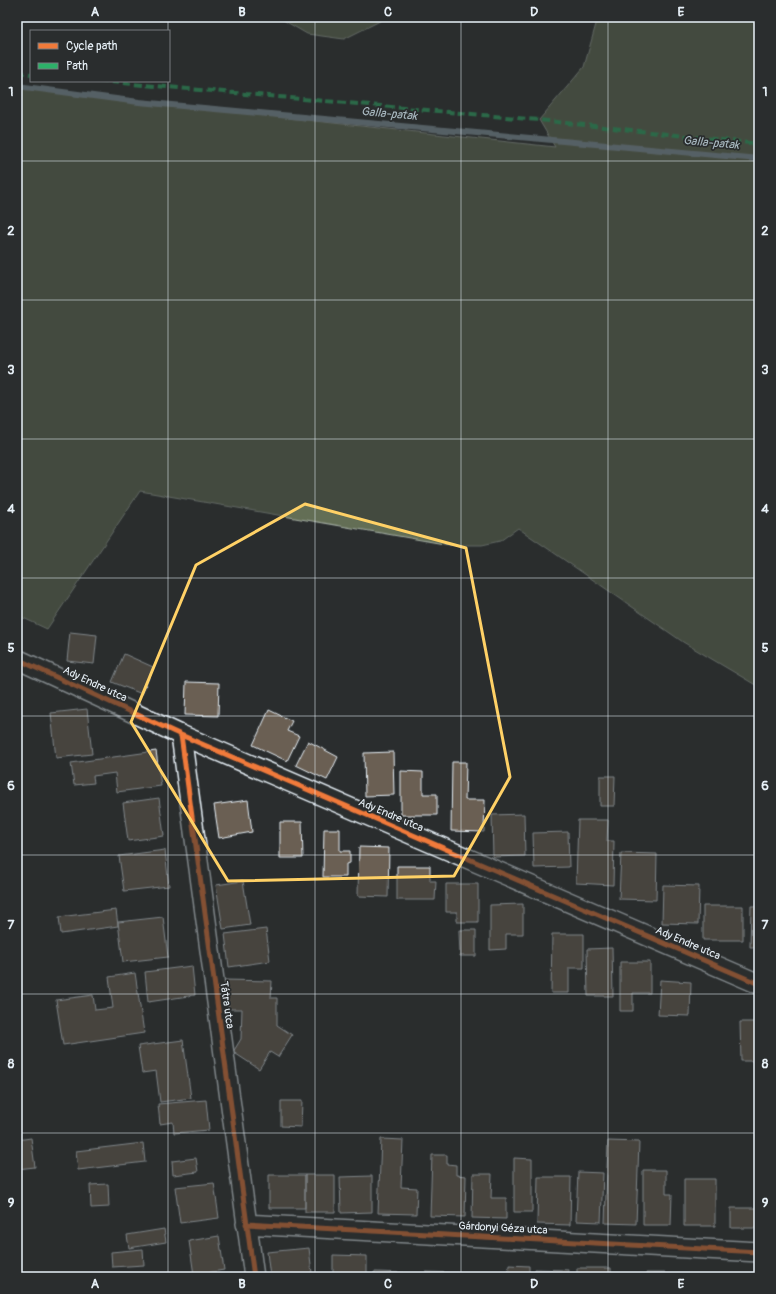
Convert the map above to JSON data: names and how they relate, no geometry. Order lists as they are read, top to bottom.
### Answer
{
  "streets": {
    "street": ["Ady Endre utca", "Tátra utca", "Gárdonyi Géza utca"]
  },
  "crossings": [
    ["Ady Endre utca", "Tátra utca"],
    ["Tátra utca", "Gárdonyi Géza utca"]
  ],
  "water": ["Galla-patak"],
  "legend": ["Cycle path", "Path"],
  "grid": {
    "columns": [
      "A",
      "B",
      "C",
      "D",
      "E"
    ],
    "rows": [
      "1",
      "2",
      "3",
      "4",
      "5",
      "6",
      "7",
      "8",
      "9"
    ]
  }
}
